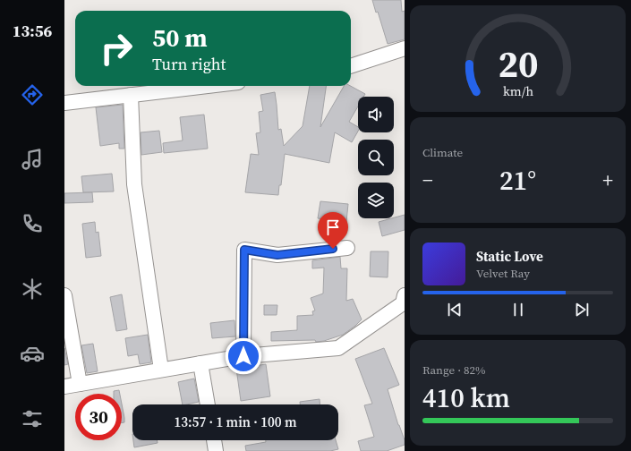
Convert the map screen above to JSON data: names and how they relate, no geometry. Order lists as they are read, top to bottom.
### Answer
{
  "page": {
    "tabs": "13:56",
    "turn": ["50 m", "Turn right"],
    "tile": [
      "Climate",
      ["Range · 82%", "410 km"]
    ],
    "heat": ["−", "21°", "+"],
    "song": ["Static Love", "Velvet Ray"],
    "limit": "30",
    "trip": "13:57 · 1 min · 100 m",
    "gauge": ["20", "km/h"]
  }
}
